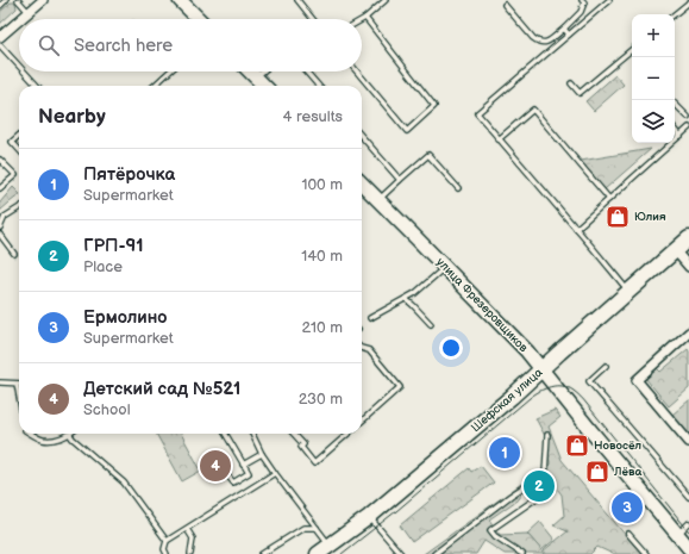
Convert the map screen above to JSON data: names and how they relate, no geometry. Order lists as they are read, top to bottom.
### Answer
{
  "streets": {
    "main road": ["улица Фрезеровщиков", "Шефская улица"]
  },
  "crossings": [
    ["улица Фрезеровщиков", "Шефская улица"]
  ],
  "places": {
    "shop": ["Юлия", "Новосёл", "Лёва"]
  },
  "page": {
    "map_buttons": ["+", "−"],
    "search": "Search here",
    "heading": ["Nearby", "4 results"],
    "list": [
      {
        "mark": "1",
        "name": "Пятёрочка",
        "note": "Supermarket",
        "value": "100 m"
      },
      {
        "mark": "2",
        "name": "ГРП-91",
        "note": "Place",
        "value": "140 m"
      },
      {
        "mark": "3",
        "name": "Ермолино",
        "note": "Supermarket",
        "value": "210 m"
      },
      {
        "mark": "4",
        "name": "Детский сад №521",
        "note": "School",
        "value": "230 m"
      }
    ],
    "pins": [
      "1",
      "4",
      "2",
      "3"
    ]
  }
}
